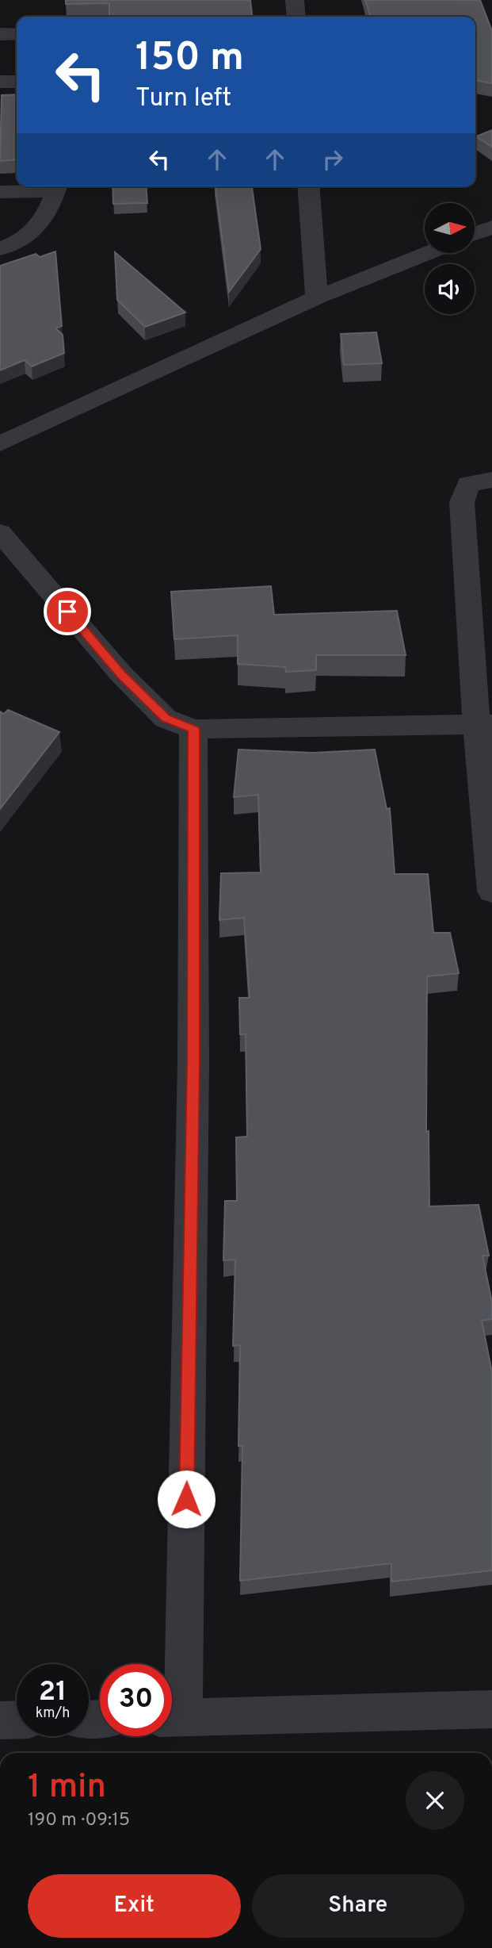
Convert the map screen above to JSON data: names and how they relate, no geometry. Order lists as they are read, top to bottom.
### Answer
{
  "north": "right",
  "page": {
    "turn": ["150 m", "Turn left"],
    "speed": "21 km/h",
    "limit": "30",
    "heading": ["1 min", "190 m · 09:15"],
    "buttons": ["Exit", "Share"]
  }
}
